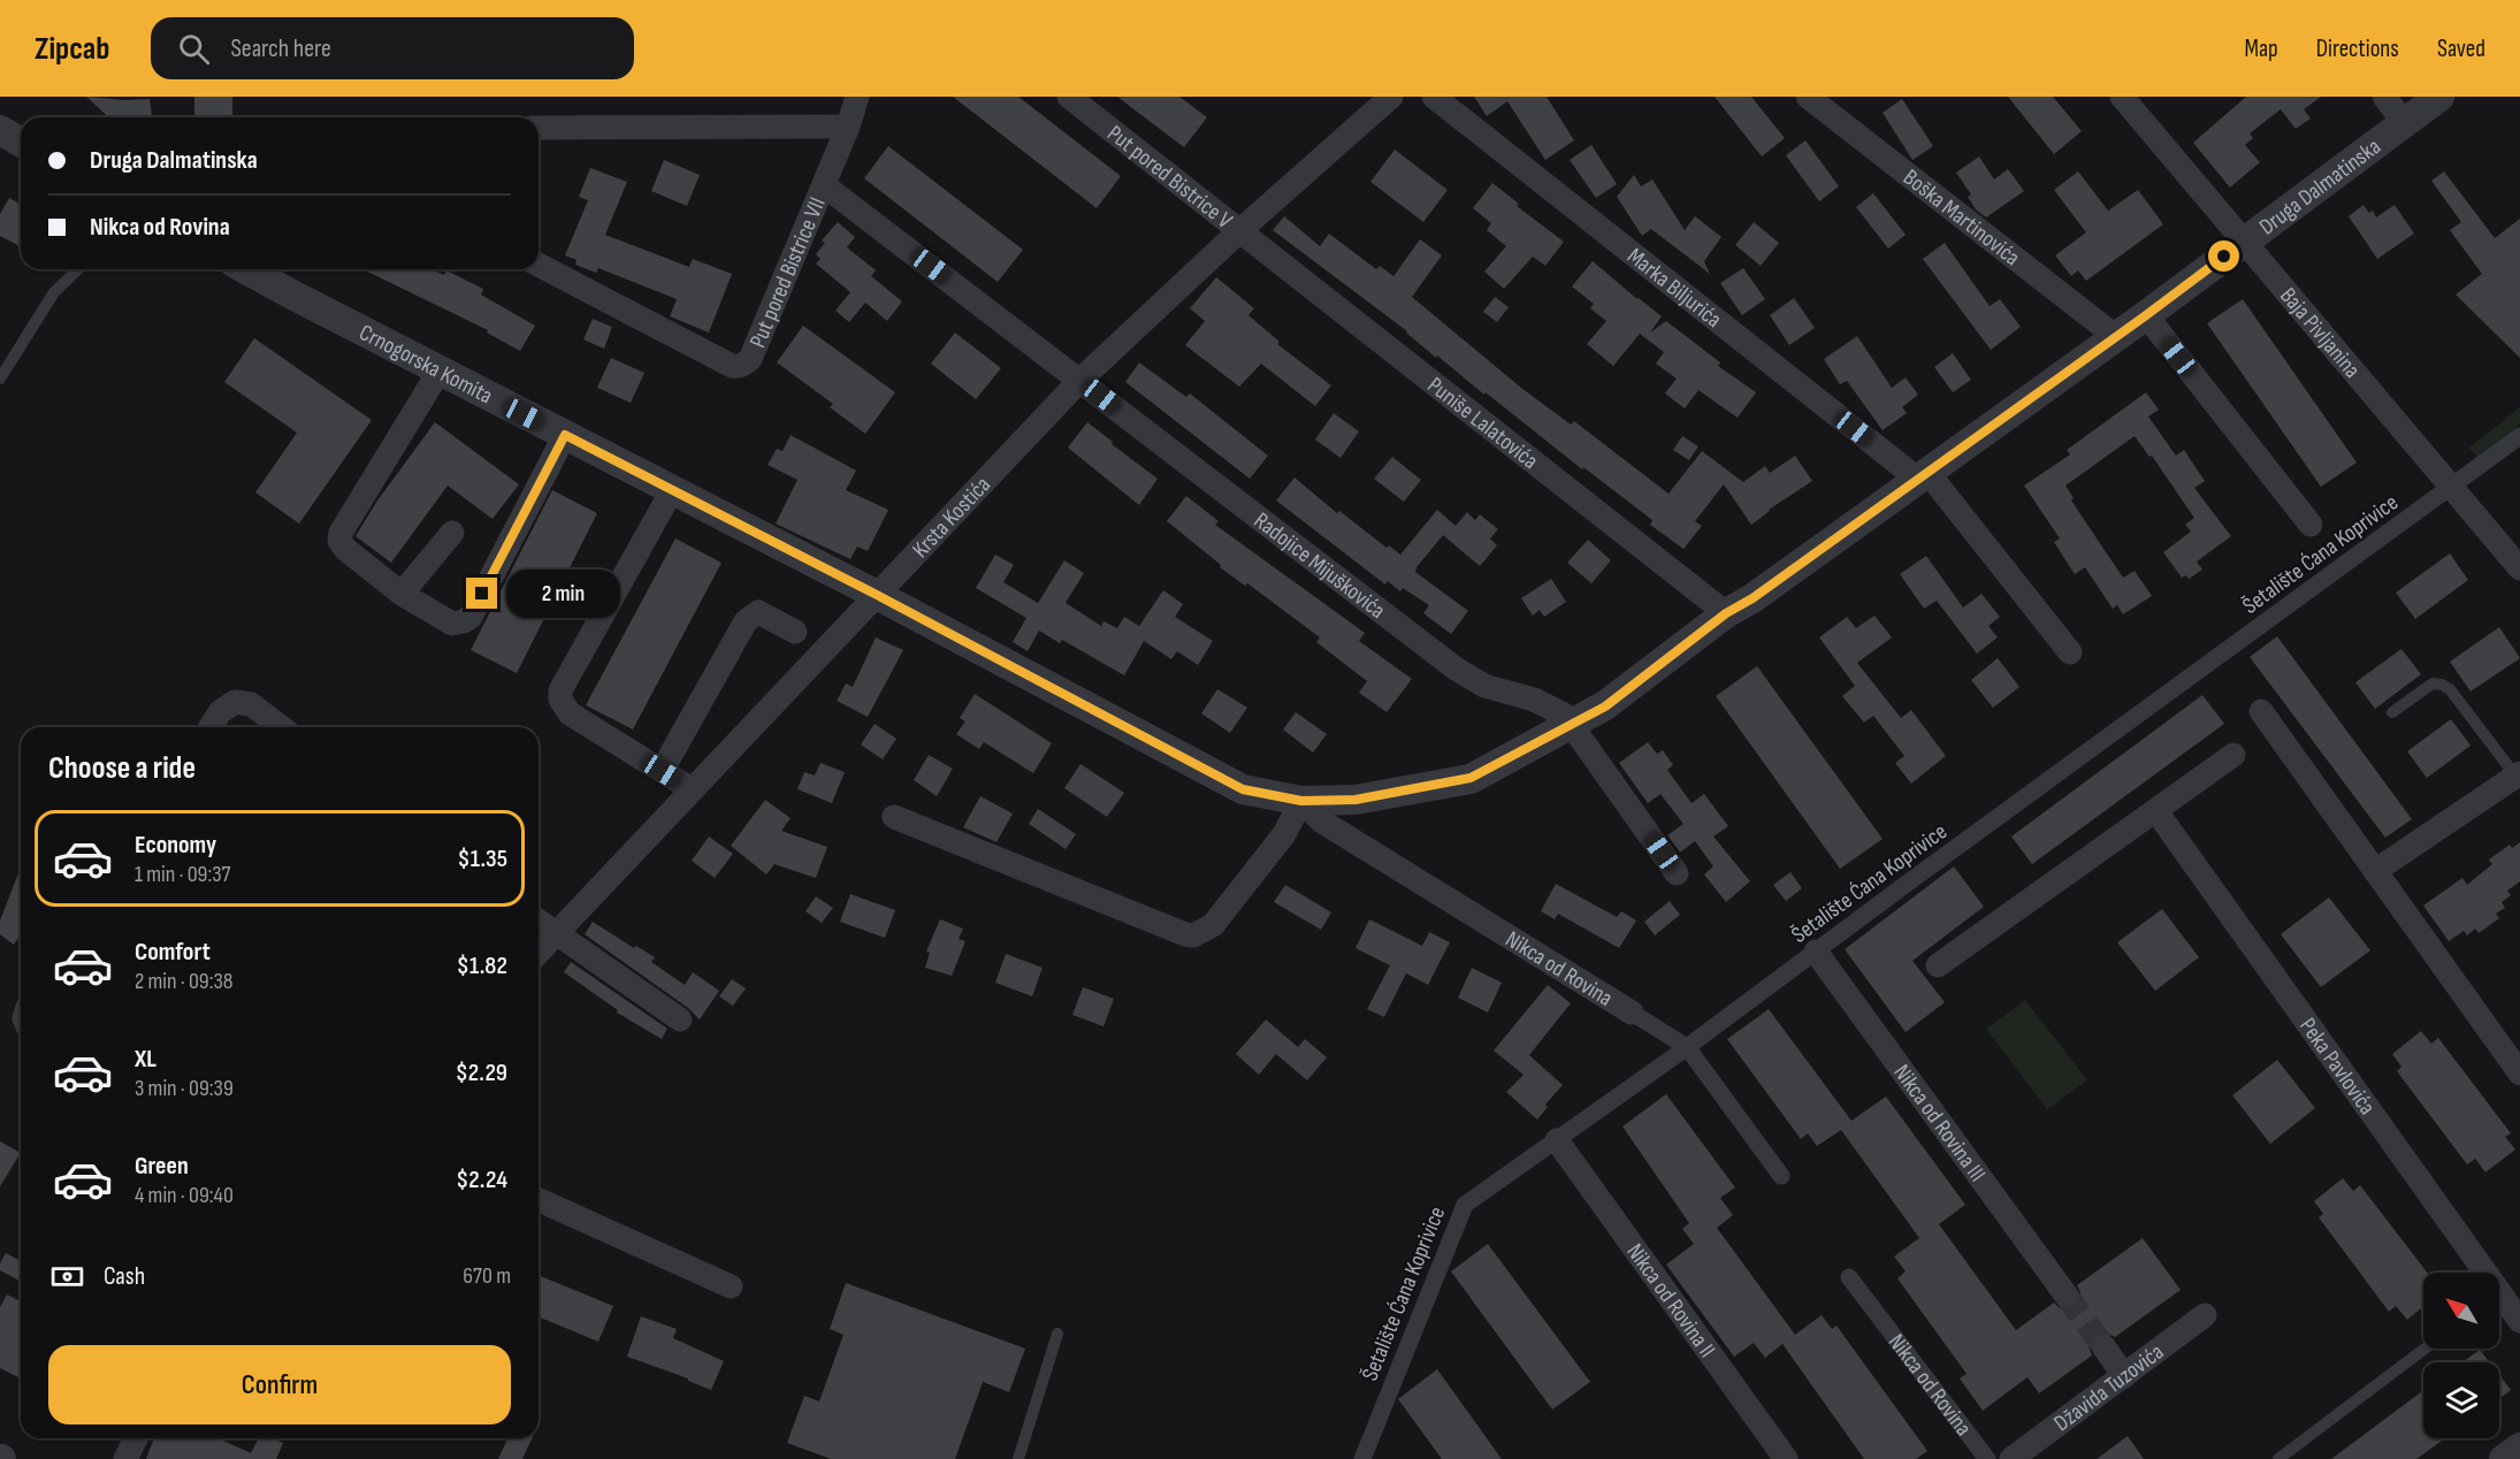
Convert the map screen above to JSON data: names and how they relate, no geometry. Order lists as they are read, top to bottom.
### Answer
{
  "streets": {
    "street": [
      "Put pored Bistrice V",
      "Druga Dalmatinska",
      "Boška Martinovića",
      "Put pored Bistrice VII",
      "Marka Biljurića",
      "Baja Pivljanina",
      "Crnogorska Komita",
      "Puniše Lalatovića",
      "Krsta Kostića",
      "Šetalište Ćana Koprivice",
      "Radojice Mijuškovića",
      "Nikca od Rovina",
      "Peka Pavlovića",
      "Nikca od Rovina III",
      "Nikca od Rovina II",
      "Džavida Tuzovića"
    ]
  },
  "crossings": [
    ["Put pored Bistrice V", "Puniše Lalatovića"],
    ["Put pored Bistrice V", "Krsta Kostića"],
    ["Druga Dalmatinska", "Boška Martinovića"],
    ["Druga Dalmatinska", "Marka Biljurića"],
    ["Druga Dalmatinska", "Baja Pivljanina"],
    ["Druga Dalmatinska", "Crnogorska Komita"],
    ["Druga Dalmatinska", "Puniše Lalatovića"],
    ["Druga Dalmatinska", "Krsta Kostića"],
    ["Druga Dalmatinska", "Radojice Mijuškovića"],
    ["Druga Dalmatinska", "Nikca od Rovina"],
    ["Put pored Bistrice VII", "Krsta Kostića"],
    ["Put pored Bistrice VII", "Radojice Mijuškovića"],
    ["Baja Pivljanina", "Šetalište Ćana Koprivice"],
    ["Crnogorska Komita", "Krsta Kostića"],
    ["Puniše Lalatovića", "Krsta Kostića"],
    ["Krsta Kostića", "Radojice Mijuškovića"],
    ["Šetalište Ćana Koprivice", "Nikca od Rovina"],
    ["Šetalište Ćana Koprivice", "Nikca od Rovina III"],
    ["Šetalište Ćana Koprivice", "Nikca od Rovina II"]
  ],
  "north": "top left",
  "page": {
    "header": "Zipcab",
    "search": "Search here",
    "nav": ["Map", "Directions", "Saved"],
    "banner": ["Druga Dalmatinska", "Nikca od Rovina"],
    "bubble": "2 min",
    "heading": "Choose a ride",
    "list": [
      {
        "name": "Economy",
        "note": "1 min · 09:37",
        "value": "$1.35"
      },
      {
        "name": "Comfort",
        "note": "2 min · 09:38",
        "value": "$1.82"
      },
      {
        "name": "XL",
        "note": "3 min · 09:39",
        "value": "$2.29"
      },
      {
        "name": "Green",
        "note": "4 min · 09:40",
        "value": "$2.24"
      }
    ],
    "pay": ["Cash", "670 m"],
    "buttons": "Confirm"
  }
}
